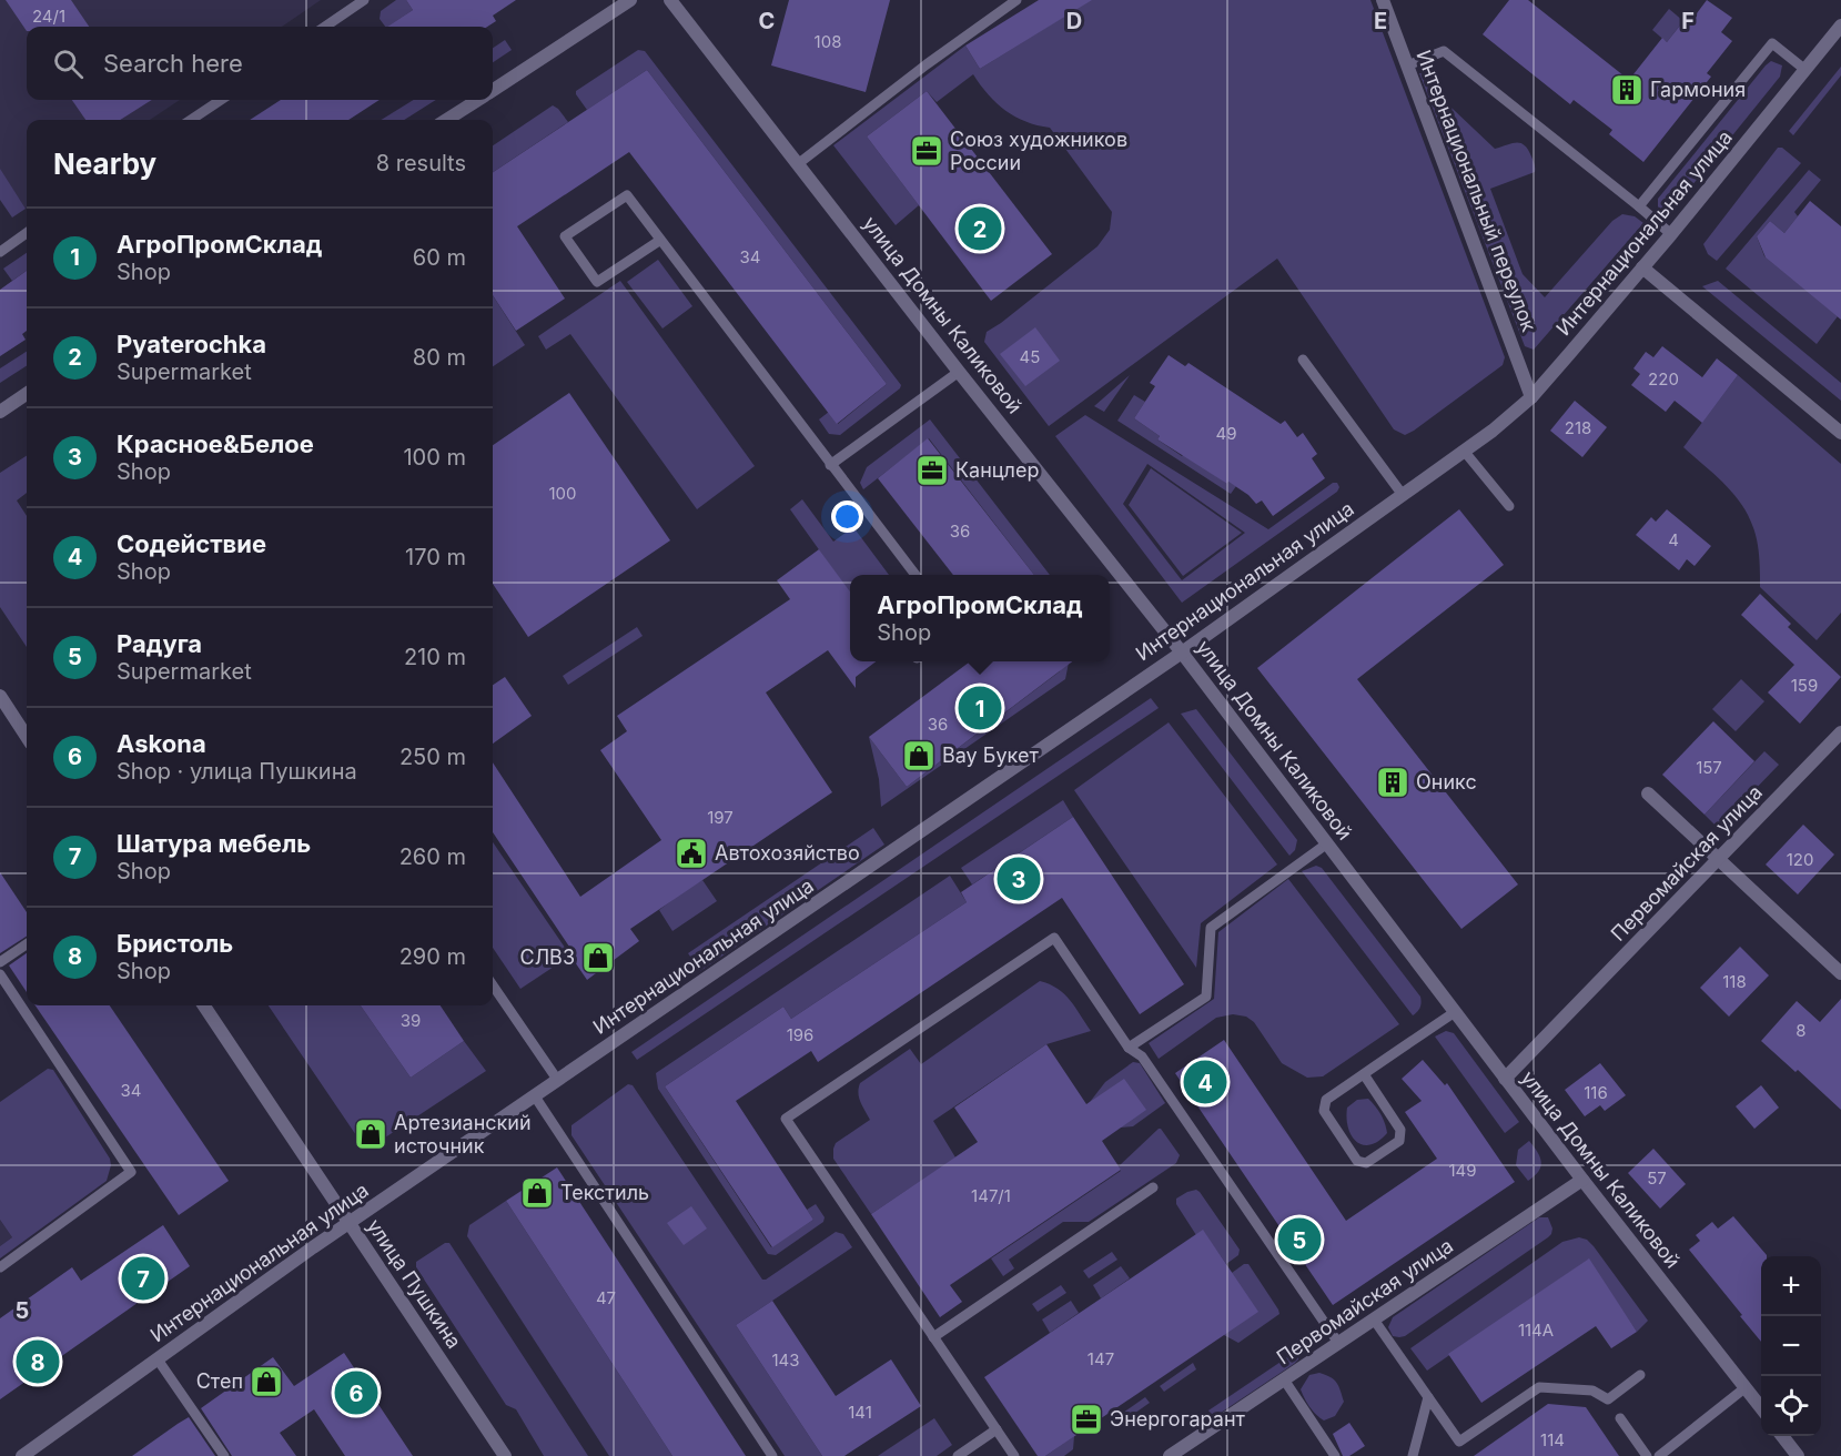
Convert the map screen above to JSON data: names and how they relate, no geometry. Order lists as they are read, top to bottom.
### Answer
{
  "streets": {
    "street": [
      "Интернациональный переулок",
      "Интернациональная улица",
      "улица Домны Каликовой",
      "Первомайская улица",
      "улица Пушкина"
    ]
  },
  "crossings": [
    ["Интернациональный переулок", "Интернациональная улица"],
    ["Интернациональная улица", "улица Домны Каликовой"],
    ["Интернациональная улица", "улица Пушкина"],
    ["улица Домны Каликовой", "Первомайская улица"]
  ],
  "places": {
    "building": ["Гармония", "Оникс"],
    "office": ["Союз художников России", "Канцлер", "Энергогарант"],
    "shop": [
      "Вау Букет",
      "СЛВЗ",
      "Артезианский источник",
      "Текстиль",
      "Степ"
    ],
    "public building": ["Автохозяйство"]
  },
  "house_numbers": [
    "24/1",
    "108",
    "34",
    "45",
    "220",
    "218",
    "49",
    "100",
    "36",
    "4",
    "159",
    "36",
    "157",
    "197",
    "120",
    "118",
    "39",
    "8",
    "196",
    "34",
    "116",
    "149",
    "57",
    "147/1",
    "47",
    "114А",
    "147",
    "143",
    "141",
    "114"
  ],
  "page": {
    "search": "Search here",
    "heading": ["Nearby", "8 results"],
    "pins": [
      "2",
      "1",
      "3",
      "4",
      "5",
      "7",
      "8",
      "6"
    ],
    "list": [
      {
        "mark": "1",
        "name": "АгроПромСклад",
        "note": "Shop",
        "value": "60 m"
      },
      {
        "mark": "2",
        "name": "Pyaterochka",
        "note": "Supermarket",
        "value": "80 m"
      },
      {
        "mark": "3",
        "name": "Красное&Белое",
        "note": "Shop",
        "value": "100 m"
      },
      {
        "mark": "4",
        "name": "Содействие",
        "note": "Shop",
        "value": "170 m"
      },
      {
        "mark": "5",
        "name": "Радуга",
        "note": "Supermarket",
        "value": "210 m"
      },
      {
        "mark": "6",
        "name": "Askona",
        "note": "Shop · улица Пушкина",
        "value": "250 m"
      },
      {
        "mark": "7",
        "name": "Шатура мебель",
        "note": "Shop",
        "value": "260 m"
      },
      {
        "mark": "8",
        "name": "Бристоль",
        "note": "Shop",
        "value": "290 m"
      }
    ],
    "popup": ["АгроПромСклад", "Shop"],
    "map_buttons": ["+", "−"]
  },
  "grid": {
    "columns": [
      "C",
      "D",
      "E",
      "F"
    ],
    "rows": ["5"]
  }
}
